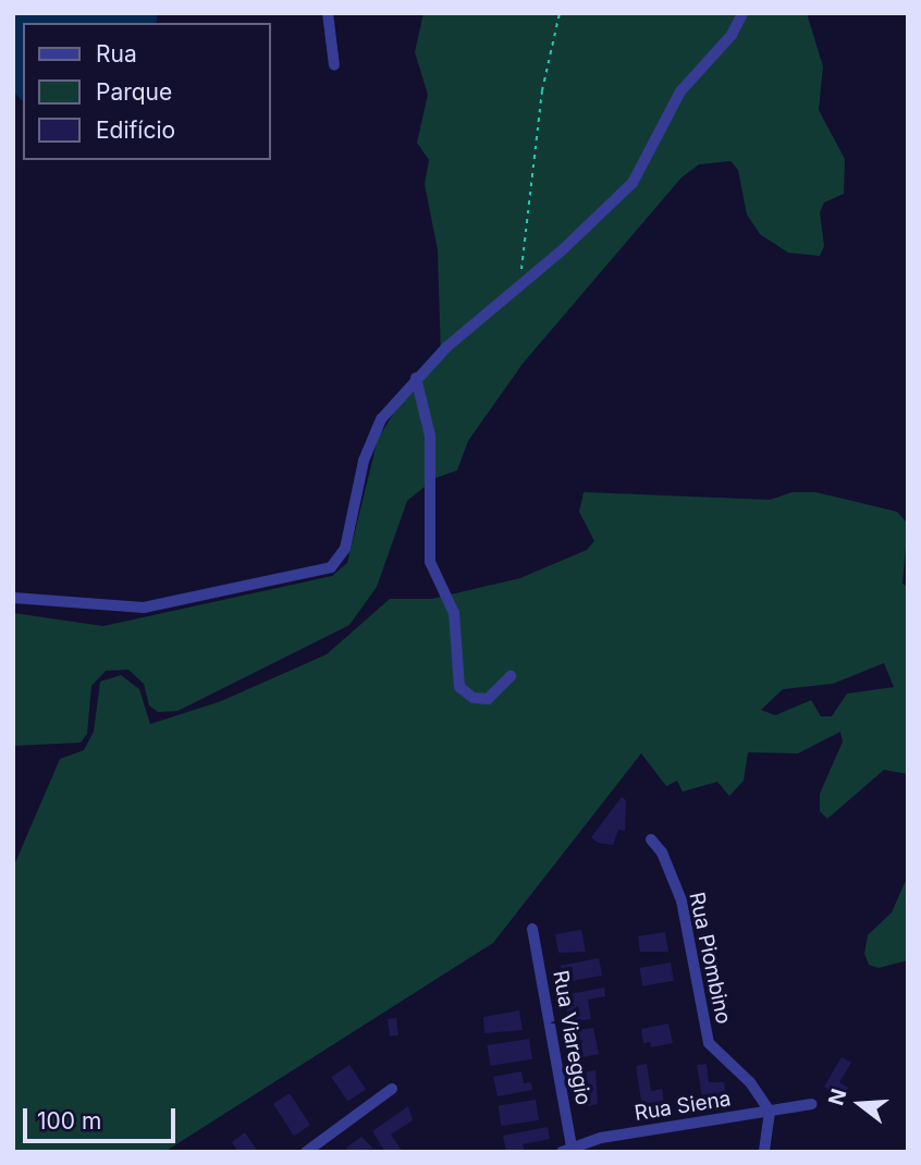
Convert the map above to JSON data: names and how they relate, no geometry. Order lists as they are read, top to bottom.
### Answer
{
  "streets": {
    "street": ["Rua Piombino", "Rua Viareggio", "Rua Siena"]
  },
  "crossings": [
    ["Rua Piombino", "Rua Siena"],
    ["Rua Viareggio", "Rua Siena"]
  ],
  "legend": ["Rua", "Parque", "Edifício"],
  "scale_bar": "100 m",
  "north": "left"
}
